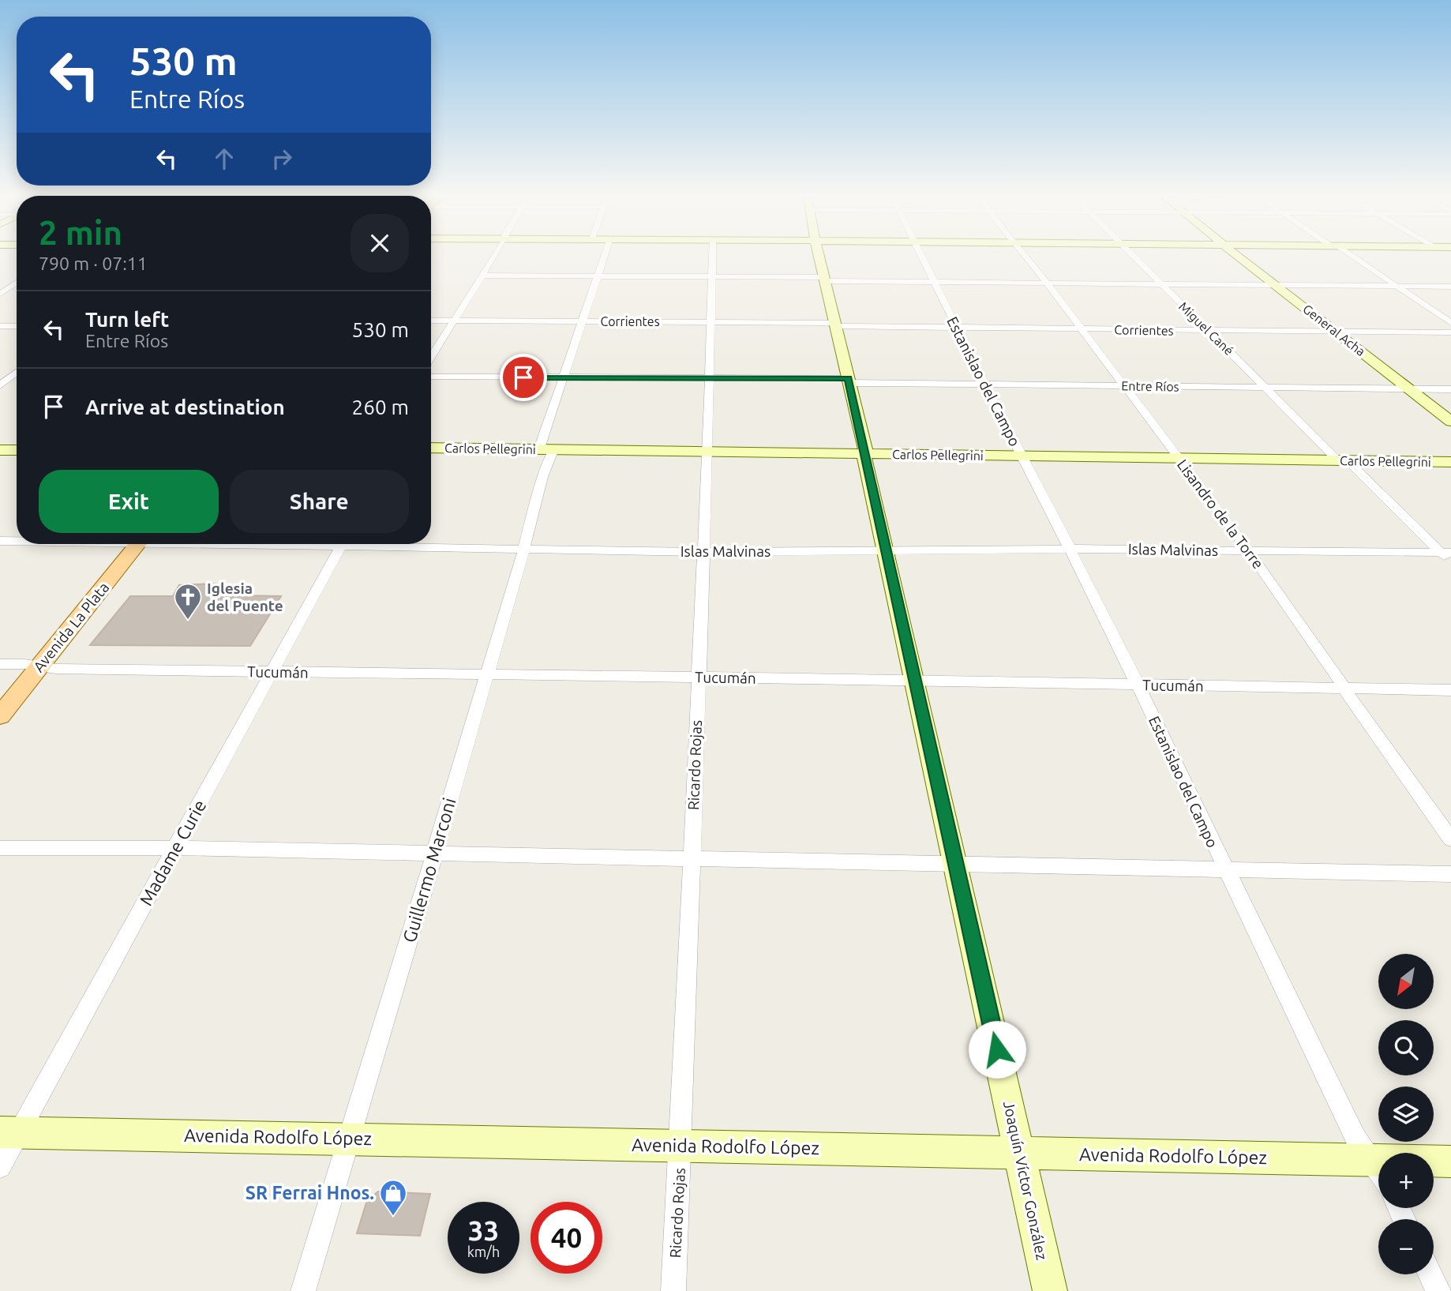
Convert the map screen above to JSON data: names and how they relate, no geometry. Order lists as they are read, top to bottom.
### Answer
{
  "streets": {
    "main road": ["Avenida La Plata"],
    "street": [
      "Corrientes",
      "Miguel Cané",
      "General Acha",
      "Estanislao del Campo",
      "Entre Ríos",
      "Carlos Pellegrini",
      "Lisandro de la Torre",
      "Islas Malvinas",
      "Tucumán",
      "Ricardo Rojas",
      "Madame Curie",
      "Guillermo Marconi",
      "Avenida Rodolfo López",
      "Joaquín Víctor González"
    ]
  },
  "crossings": [
    ["Corrientes", "Miguel Cané"],
    ["Corrientes", "General Acha"],
    ["Corrientes", "Estanislao del Campo"],
    ["Corrientes", "Lisandro de la Torre"],
    ["Corrientes", "Ricardo Rojas"],
    ["Corrientes", "Guillermo Marconi"],
    ["Corrientes", "Joaquín Víctor González"],
    ["Miguel Cané", "Entre Ríos"],
    ["Miguel Cané", "Carlos Pellegrini"],
    ["Miguel Cané", "Islas Malvinas"],
    ["General Acha", "Entre Ríos"],
    ["Estanislao del Campo", "Entre Ríos"],
    ["Estanislao del Campo", "Carlos Pellegrini"],
    ["Estanislao del Campo", "Islas Malvinas"],
    ["Estanislao del Campo", "Tucumán"],
    ["Estanislao del Campo", "Avenida Rodolfo López"],
    ["Entre Ríos", "Lisandro de la Torre"],
    ["Entre Ríos", "Ricardo Rojas"],
    ["Entre Ríos", "Guillermo Marconi"],
    ["Entre Ríos", "Joaquín Víctor González"],
    ["Carlos Pellegrini", "Lisandro de la Torre"],
    ["Carlos Pellegrini", "Ricardo Rojas"],
    ["Carlos Pellegrini", "Guillermo Marconi"],
    ["Carlos Pellegrini", "Joaquín Víctor González"],
    ["Lisandro de la Torre", "Islas Malvinas"],
    ["Lisandro de la Torre", "Tucumán"],
    ["Islas Malvinas", "Ricardo Rojas"],
    ["Islas Malvinas", "Guillermo Marconi"],
    ["Islas Malvinas", "Joaquín Víctor González"],
    ["Avenida La Plata", "Tucumán"],
    ["Tucumán", "Ricardo Rojas"],
    ["Tucumán", "Madame Curie"],
    ["Tucumán", "Guillermo Marconi"],
    ["Tucumán", "Joaquín Víctor González"],
    ["Ricardo Rojas", "Avenida Rodolfo López"],
    ["Madame Curie", "Avenida Rodolfo López"],
    ["Guillermo Marconi", "Avenida Rodolfo López"],
    ["Avenida Rodolfo López", "Joaquín Víctor González"]
  ],
  "places": {
    "church": ["Iglesia del Puente"],
    "shop": ["SR Ferrai Hnos."]
  },
  "north": "bottom left",
  "page": {
    "turn": ["530 m", "Entre Ríos"],
    "heading": ["2 min", "790 m · 07:11"],
    "list": [
      {
        "name": "Turn left",
        "note": "Entre Ríos",
        "value": "530 m"
      },
      {
        "name": "Arrive at destination",
        "value": "260 m"
      }
    ],
    "buttons": ["Exit", "Share"],
    "map_buttons": ["+", "−"],
    "speed": "33 km/h",
    "limit": "40"
  }
}
